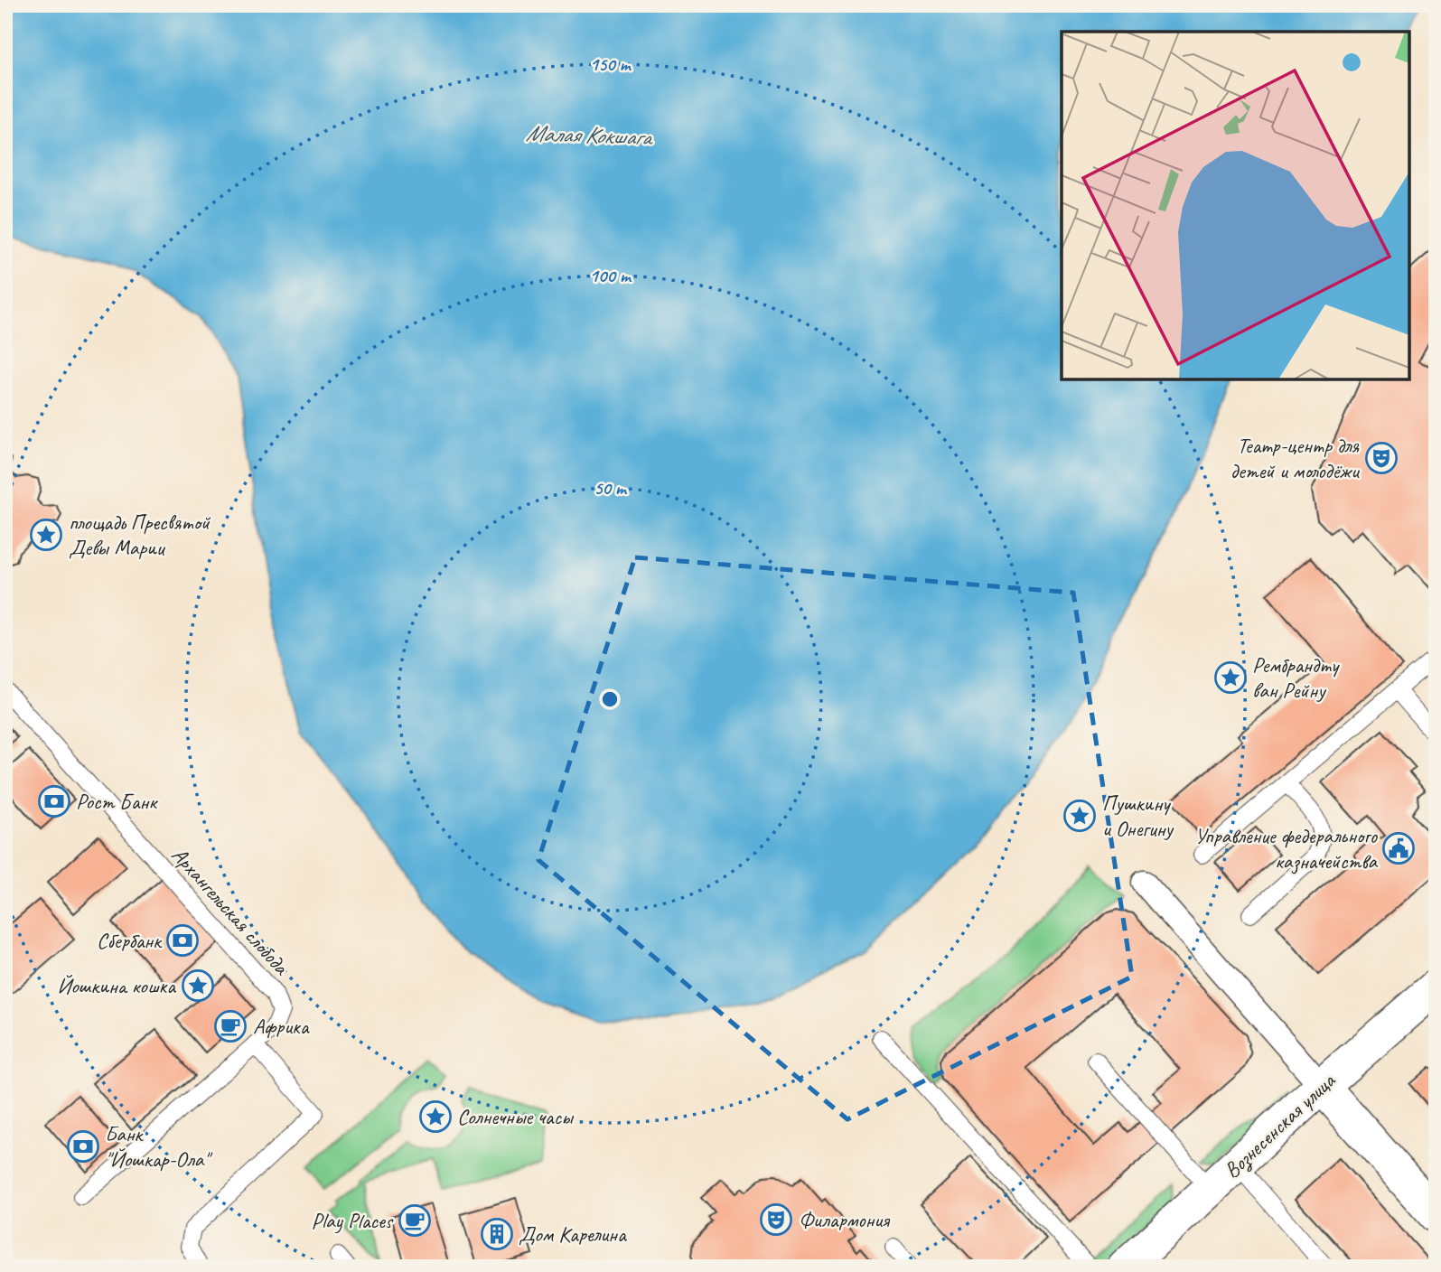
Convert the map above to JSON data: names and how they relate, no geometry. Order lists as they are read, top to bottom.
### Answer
{
  "streets": {
    "main road": ["Вознесенская улица"],
    "lane": ["Архангельская слобода"]
  },
  "water": ["Малая Кокшага"],
  "places": {
    "theatre": ["Театр-центр для детей и молодёжи", "Филармония"],
    "place": [
      "площадь Пресвятой Девы Марии",
      "Рембрандту ван Рейну",
      "Пушкину и Онегину",
      "Йошкина кошка",
      "Солнечные часы"
    ],
    "bank": ["Рост Банк", "Сбербанк", "Банк \"Йошкар-Ола\""],
    "public building": ["Управление федерального казначейства"],
    "cafe": ["Африка", "Play Places"],
    "building": ["Дом Карелина"]
  },
  "rings": ["150 m", "100 m", "50 m"]
}
